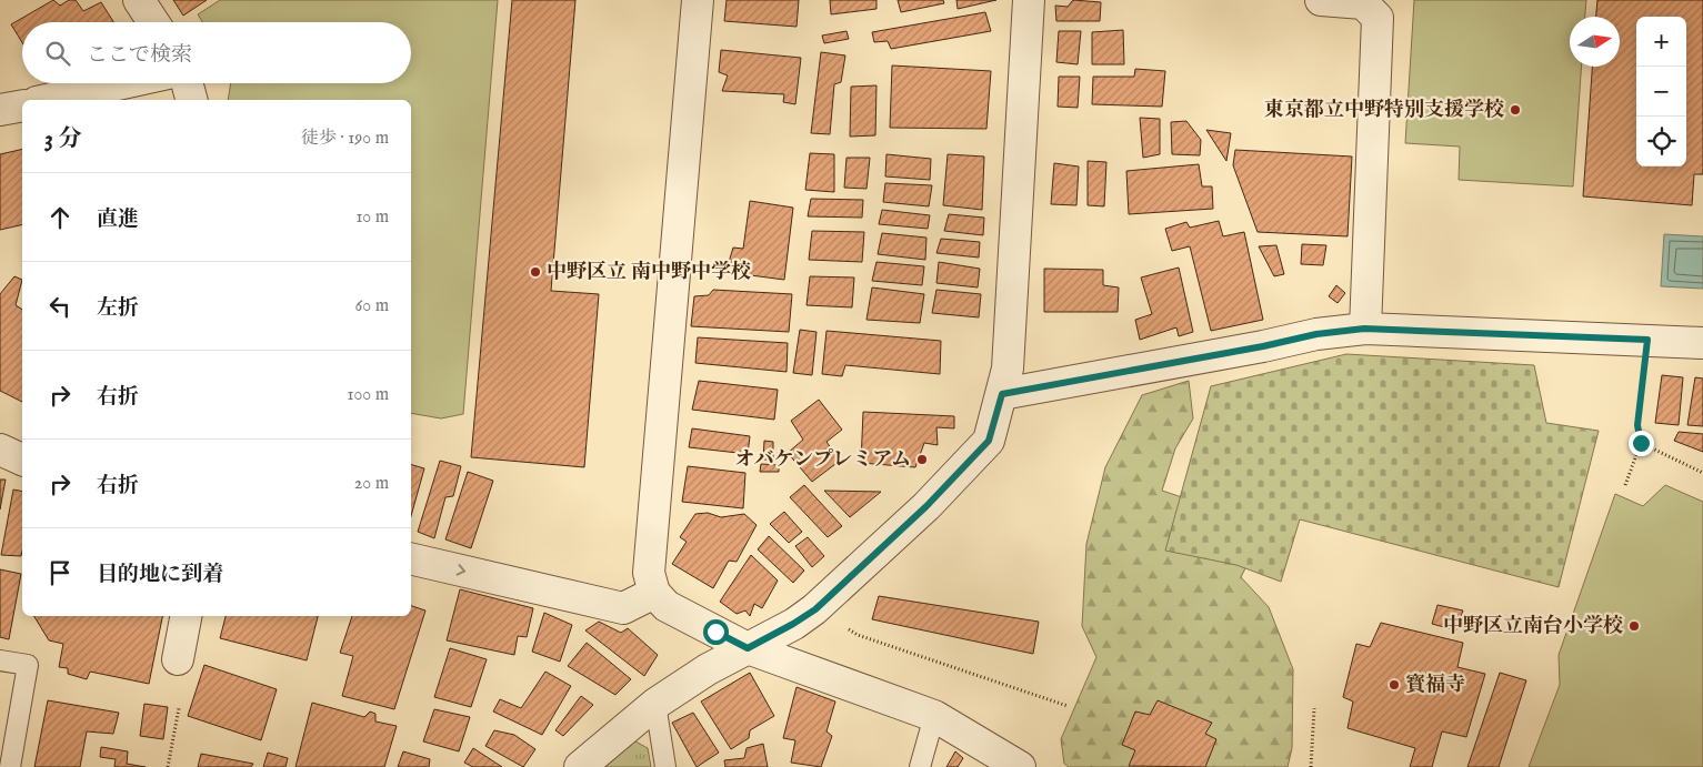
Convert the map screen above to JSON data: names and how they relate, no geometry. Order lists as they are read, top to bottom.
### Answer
{
  "places": [
    "東京都立中野特別支援学校",
    "中野区立 南中野中学校",
    "オバケンプレミアム",
    "中野区立南台小学校",
    "寳福寺"
  ],
  "north": "right",
  "page": {
    "map_buttons": ["+", "−"],
    "search": "ここで検索",
    "heading": ["3 分", "徒歩 · 190 m"],
    "list": [
      ["直進", "10 m"],
      ["左折", "60 m"],
      ["右折", "100 m"],
      ["右折", "20 m"],
      "目的地に到着"
    ]
  }
}
